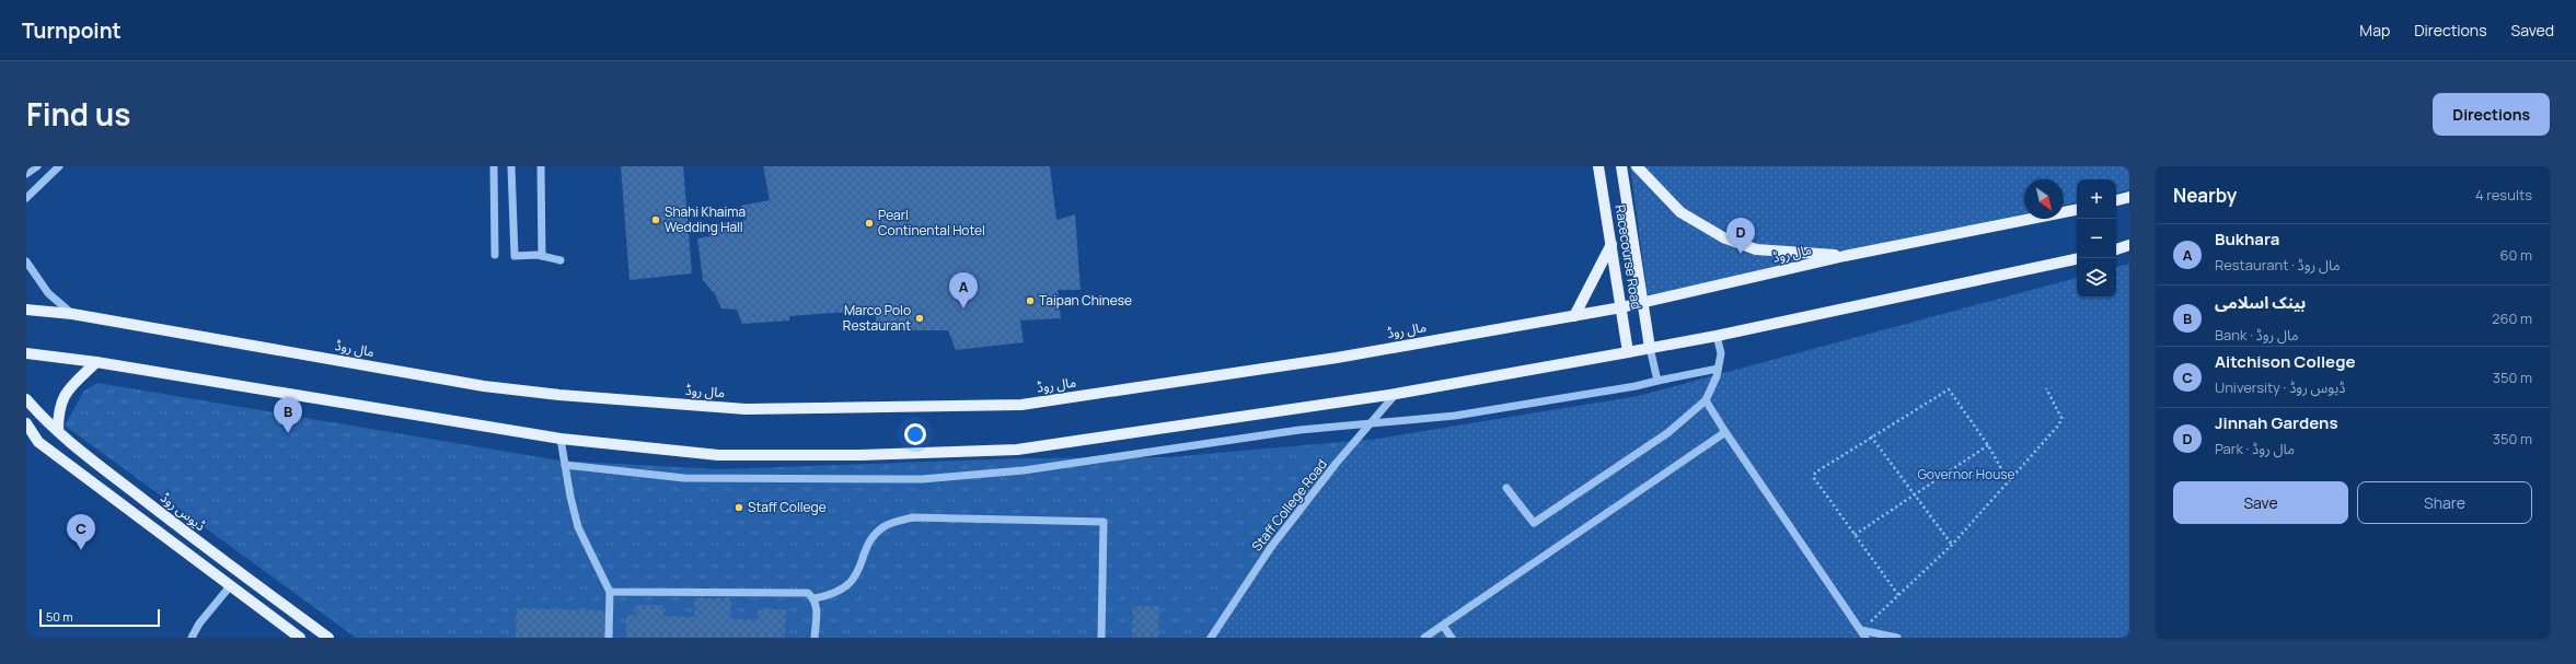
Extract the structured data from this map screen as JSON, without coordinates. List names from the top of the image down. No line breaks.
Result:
{"streets":{"main road":["مال روڈ","Racecourse Road","ڈیوس روڈ"],"street":["Staff College Road"]},"crossings":[["مال روڈ","Racecourse Road"]],"parks":["Governor House"],"places":["Shahi Khaima Wedding Hall","Pearl Continental Hotel","Taipan Chinese","Marco Polo Restaurant","Staff College"],"scale_bar":"50 m","north":"bottom right","page":{"header":"Turnpoint","nav":["Map","Directions","Saved"],"title":"Find us","buttons":["Directions",["Save","Share"]],"heading":["Nearby","4 results"],"map_buttons":["+","−"],"pins":["D","A","B","C"],"list":[{"mark":"A","name":"Bukhara","note":"Restaurant · مال روڈ","value":"60 m"},{"mark":"B","name":"بینک اسلامی","note":"Bank · مال روڈ","value":"260 m"},{"mark":"C","name":"Aitchison College","note":"University · ڈیوس روڈ","value":"350 m"},{"mark":"D","name":"Jinnah Gardens","note":"Park · مال روڈ","value":"350 m"}],"scale":"50 m"}}
